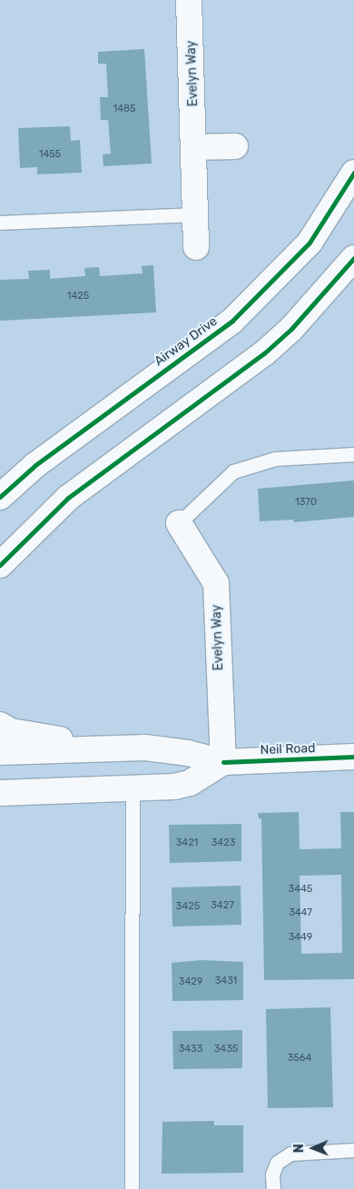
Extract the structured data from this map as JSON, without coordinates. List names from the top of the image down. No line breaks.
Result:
{"streets":{"main road":["Evelyn Way","Airway Drive","Neil Road"]},"crossings":[["Evelyn Way","Neil Road"]],"house_numbers":["1485","1455","1425","1370","3421","3423","3445","3427","3425","3447","3449","3431","3429","3433","3435","3564"],"north":"left"}
